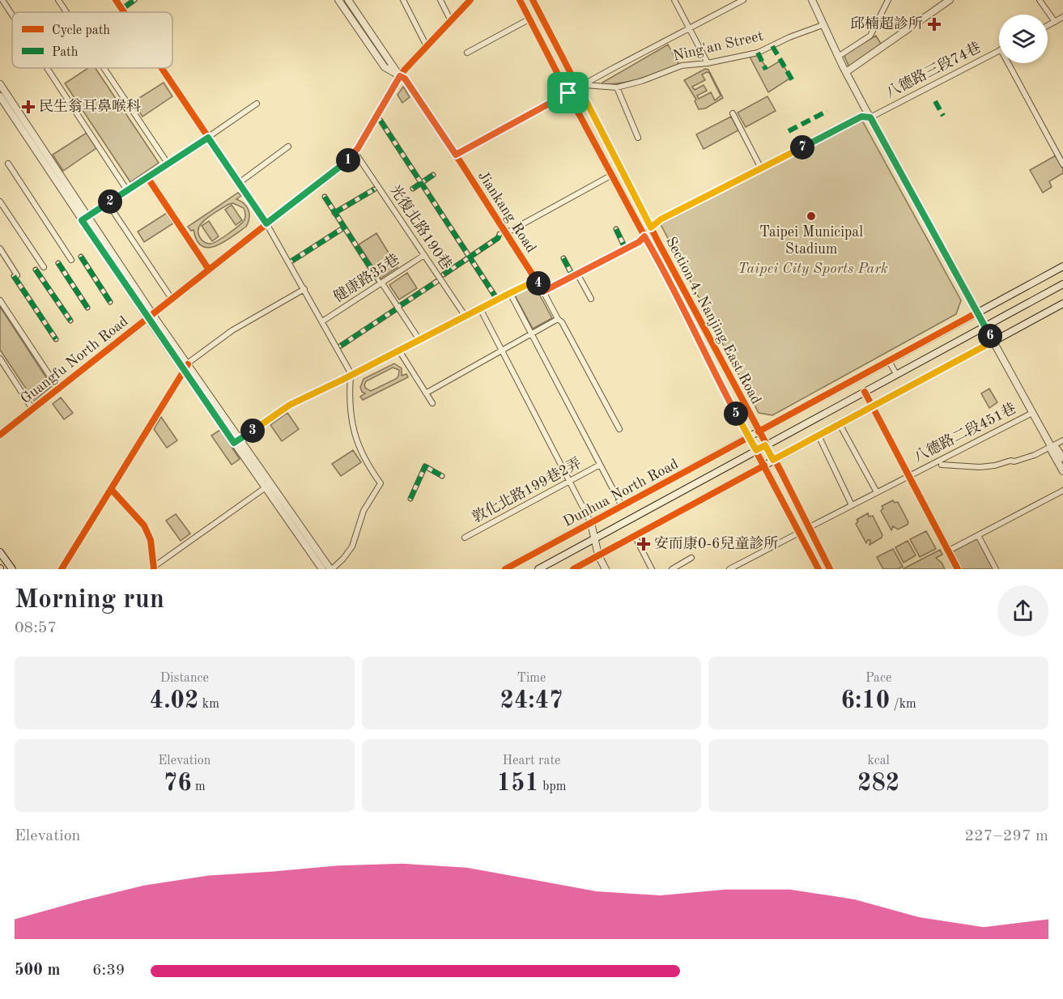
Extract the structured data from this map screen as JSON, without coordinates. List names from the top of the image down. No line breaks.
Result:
{"streets":{"main road":["Section 4, Nanjing East Road","Dunhua North Road"],"street":["Ning'an Street","八德路三段74巷","Jiankang Road","光復北路190巷","健康路35巷","Guangfu North Road","八德路二段451巷","敦化北路199巷2弄"]},"crossings":[["Ning'an Street","Section 4, Nanjing East Road"],["八德路三段74巷","Section 4, Nanjing East Road"],["Jiankang Road","Guangfu North Road"],["光復北路190巷","健康路35巷"],["光復北路190巷","Guangfu North Road"],["Section 4, Nanjing East Road","八德路二段451巷"],["Section 4, Nanjing East Road","Dunhua North Road"]],"parks":["Taipei City Sports Park"],"places":{"health":["邱楠超診所","民生翁耳鼻喉科","安而康0-6兒童診所"],"other":["Taipei Municipal Stadium"]},"legend":["Cycle path","Path"],"page":{"pins":["7","1","2","4","6","5","3"],"heading":["Morning run","08:57"],"stats":[["Distance","4.02 km"],["Time","24:47"],["Pace","6:10 /km"],["Elevation","76 m"],["Heart rate","151 bpm"],["kcal","282"]],"chart":["Elevation","227–297 m"],"list":[{"name":"500 m","note":"6:39"}]}}
